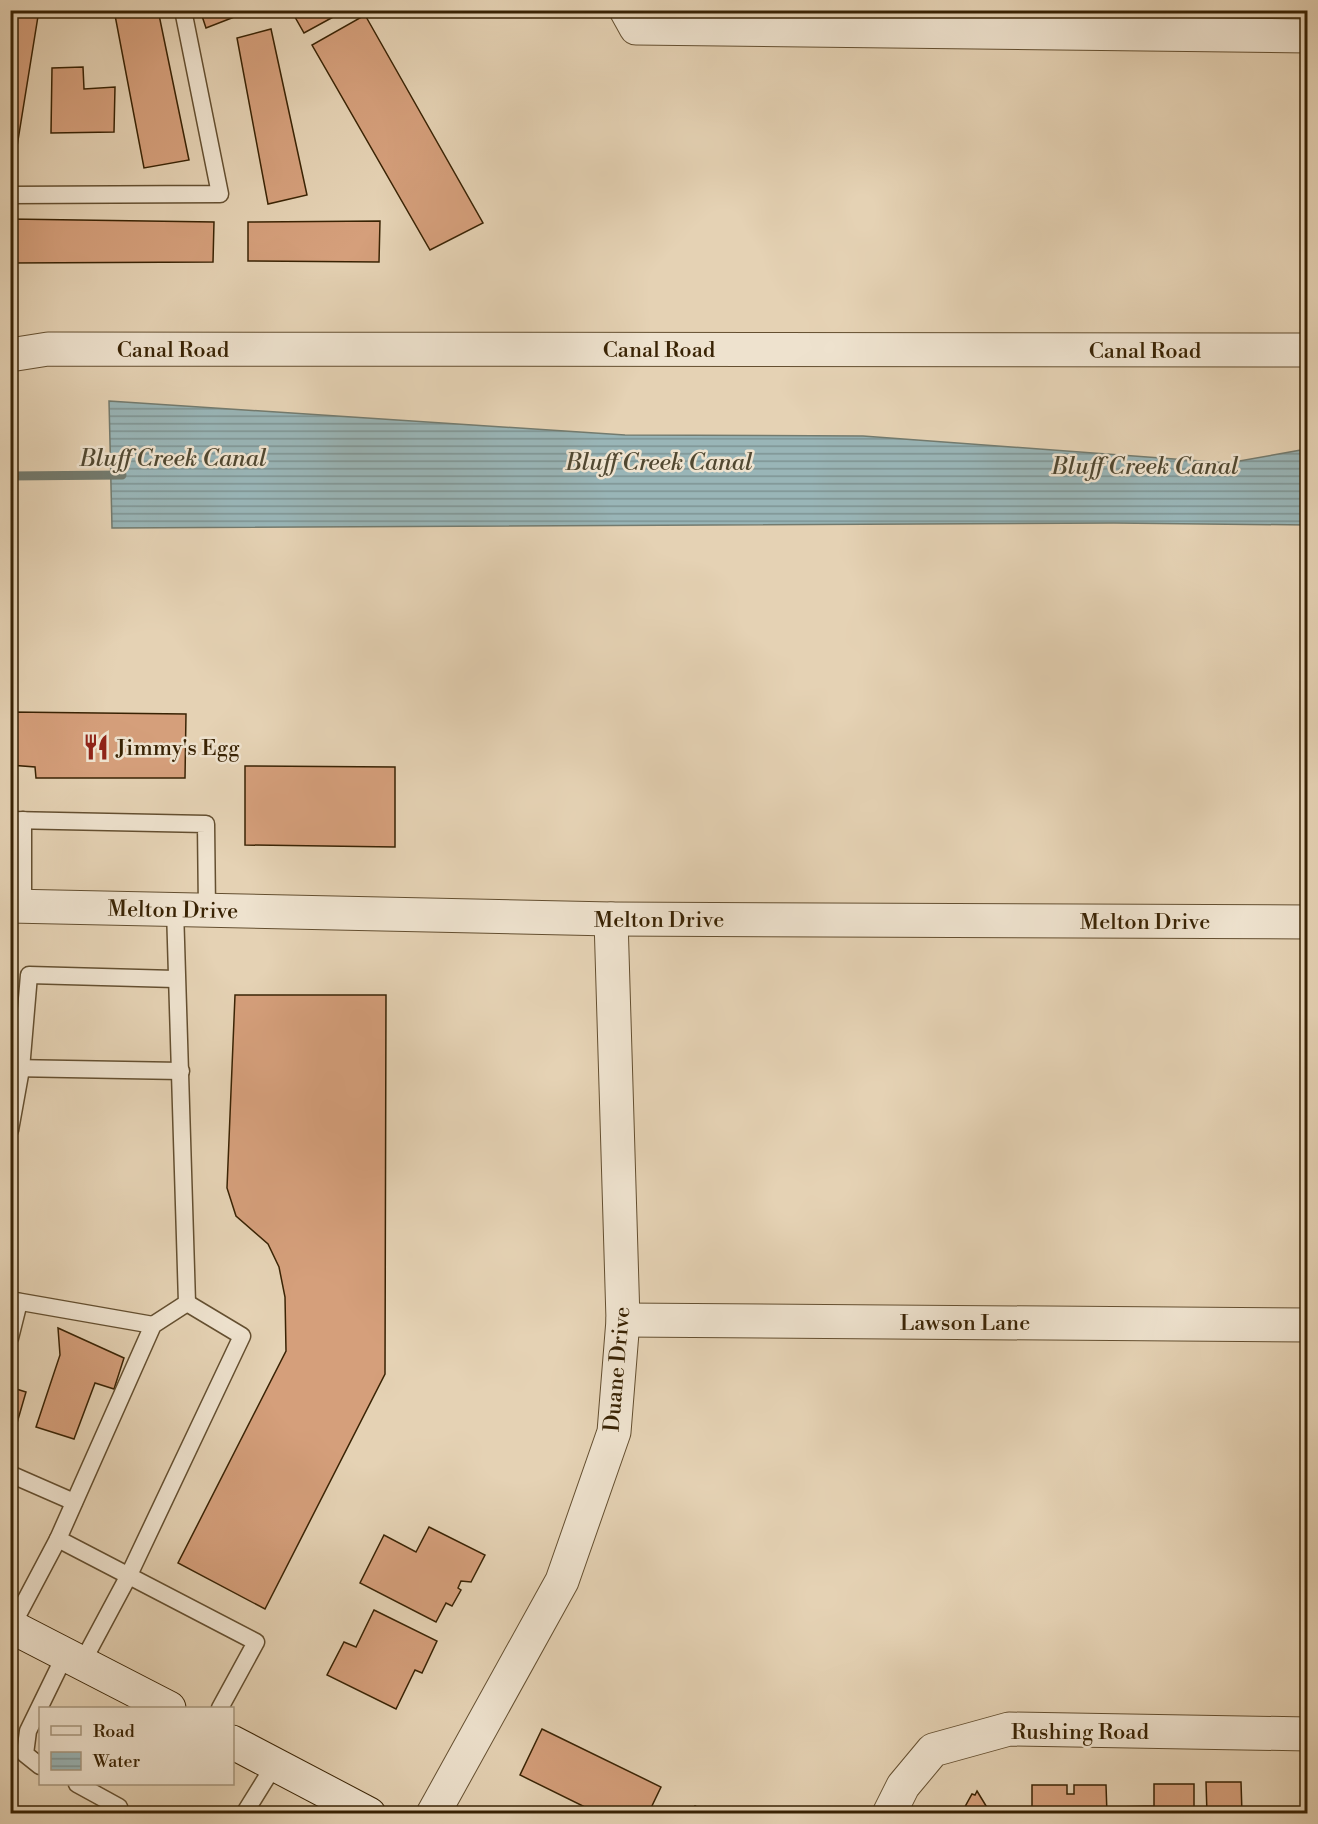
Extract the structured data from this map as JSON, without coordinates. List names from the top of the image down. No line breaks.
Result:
{"streets":{"street":["Canal Road","Melton Drive","Lawson Lane","Duane Drive","Rushing Road"]},"crossings":[["Melton Drive","Duane Drive"],["Lawson Lane","Duane Drive"]],"water":["Bluff Creek Canal"],"places":{"restaurant":["Jimmy's Egg"]},"legend":["Road","Water"]}
